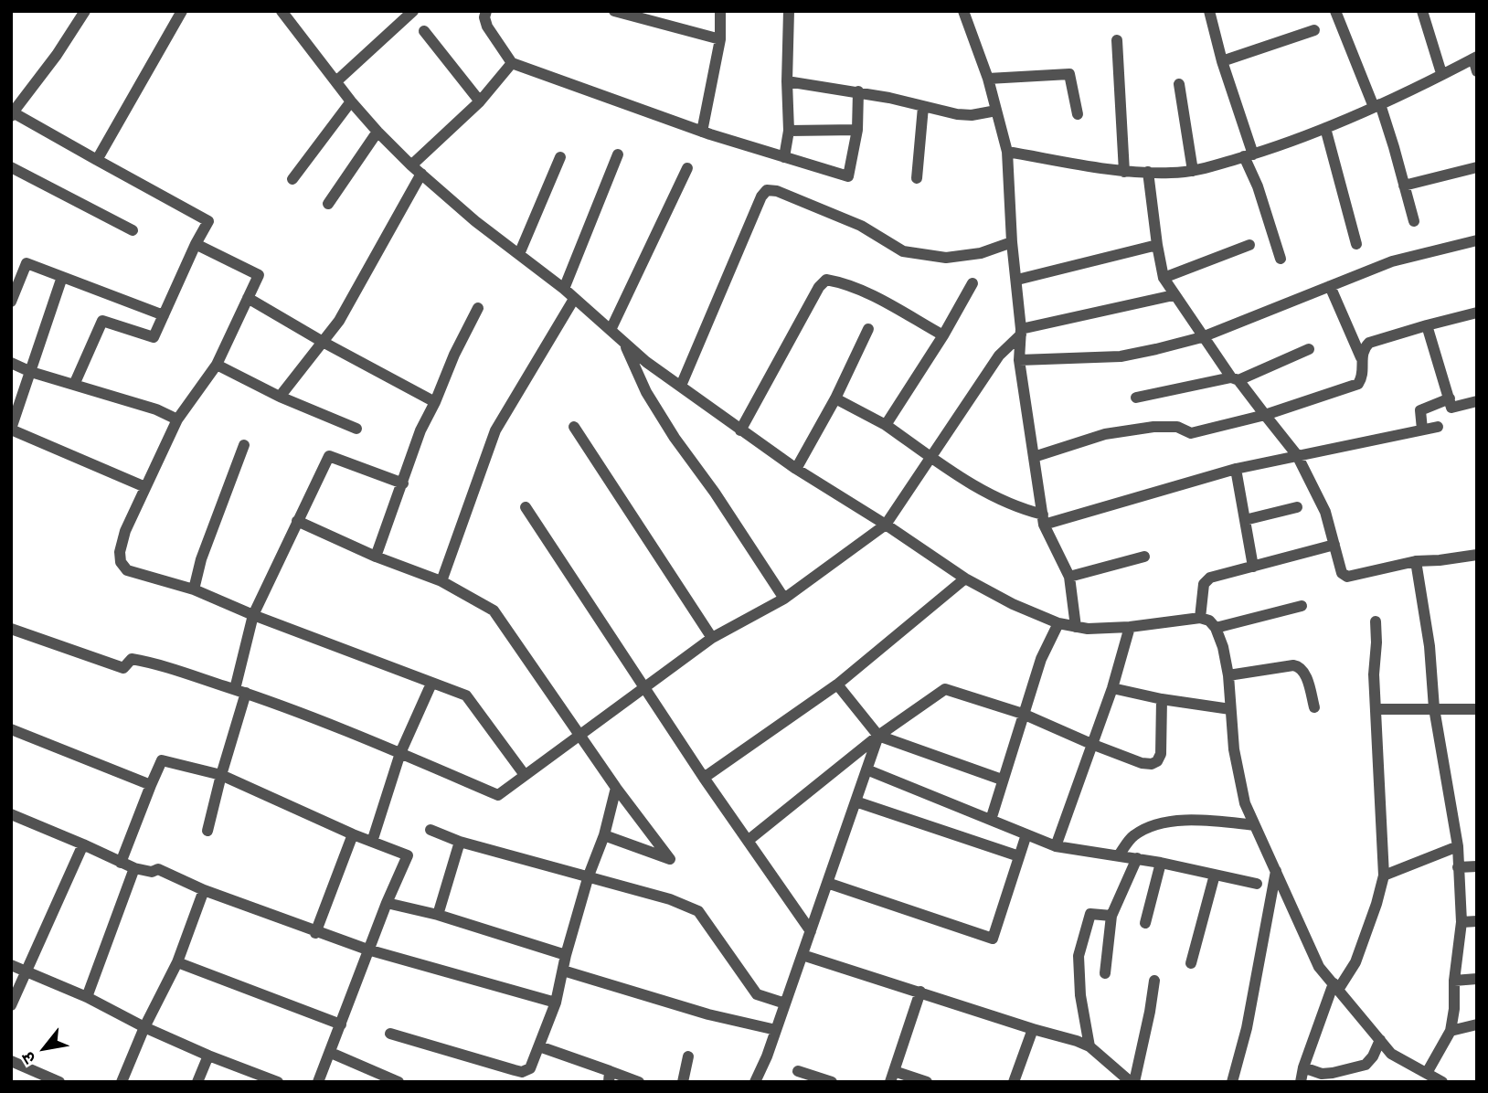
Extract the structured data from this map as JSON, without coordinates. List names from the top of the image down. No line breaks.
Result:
{"north":"bottom left"}
